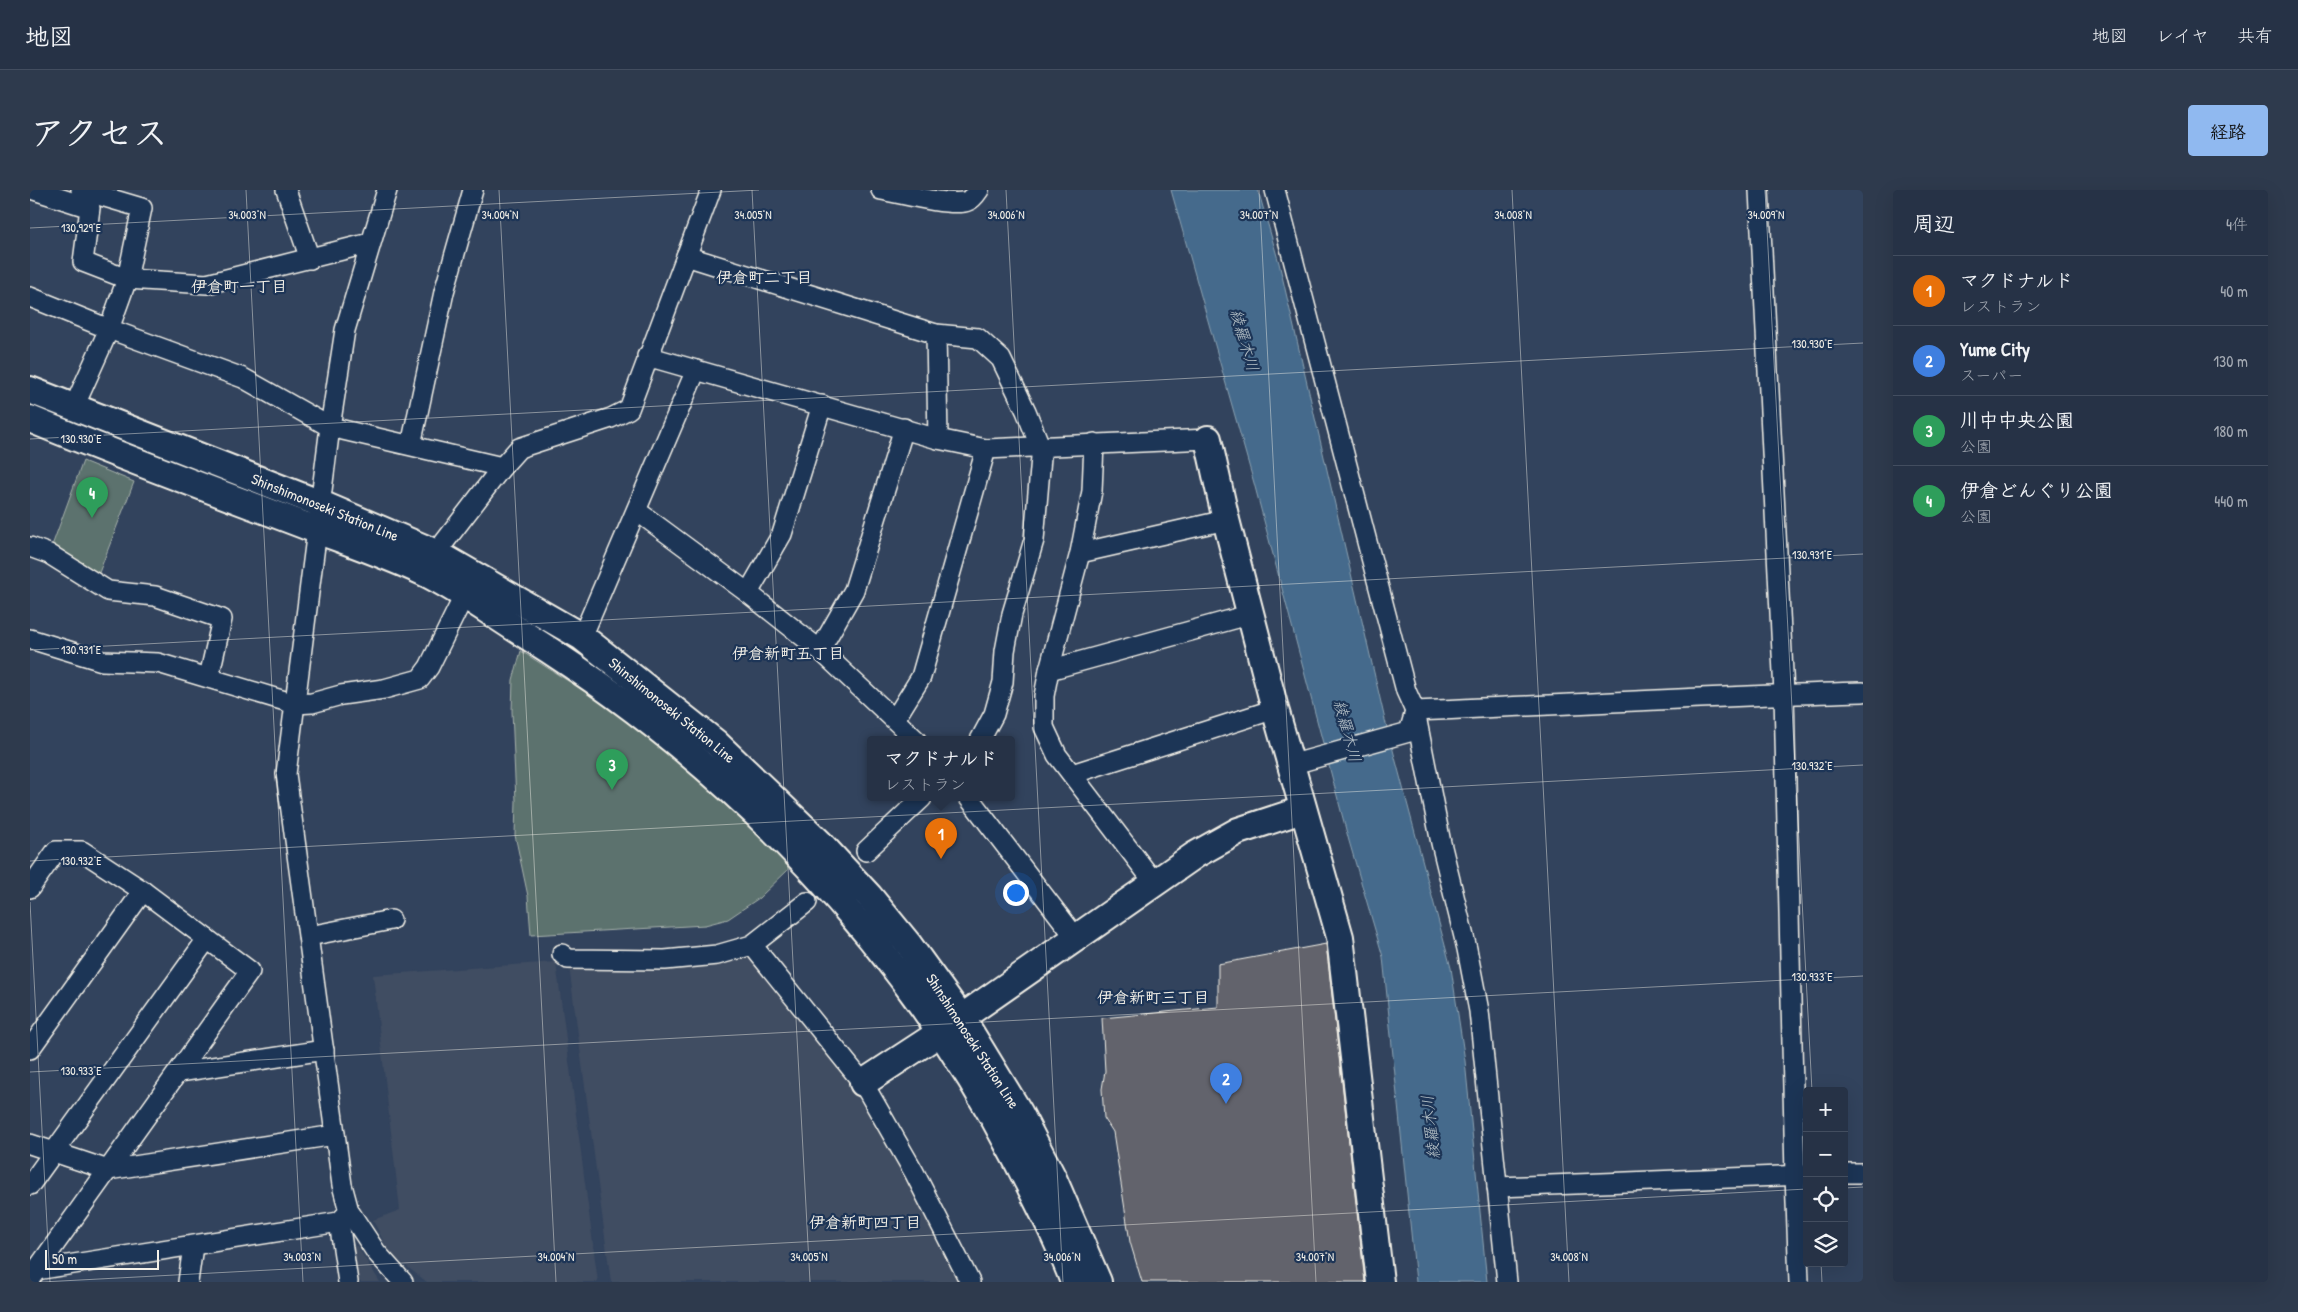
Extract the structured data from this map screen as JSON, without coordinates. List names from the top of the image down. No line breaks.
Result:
{"streets":{"main road":["Shinshimonoseki Station Line"]},"districts":["伊倉町二丁目","伊倉町一丁目","伊倉新町五丁目","伊倉新町三丁目","伊倉新町四丁目"],"water":["綾羅木川"],"scale_bar":"50 m","page":{"header":"地図","nav":["地図","レイヤ","共有"],"title":"アクセス","buttons":"経路","heading":["周辺","4件"],"list":[{"mark":"1","name":"マクドナルド","note":"レストラン","value":"40 m"},{"mark":"2","name":"Yume City","note":"スーパー","value":"130 m"},{"mark":"3","name":"川中中央公園","note":"公園","value":"180 m"},{"mark":"4","name":"伊倉どんぐり公園","note":"公園","value":"440 m"}],"pins":["4","3","1","2"],"popup":["マクドナルド","レストラン"],"map_buttons":["+","−"],"scale":"50 m"},"coordinates":["34.003°N","34.004°N","34.005°N","34.006°N","34.007°N","34.008°N","34.009°N","130.929°E","130.930°E","130.931°E","130.932°E","130.933°E"]}
